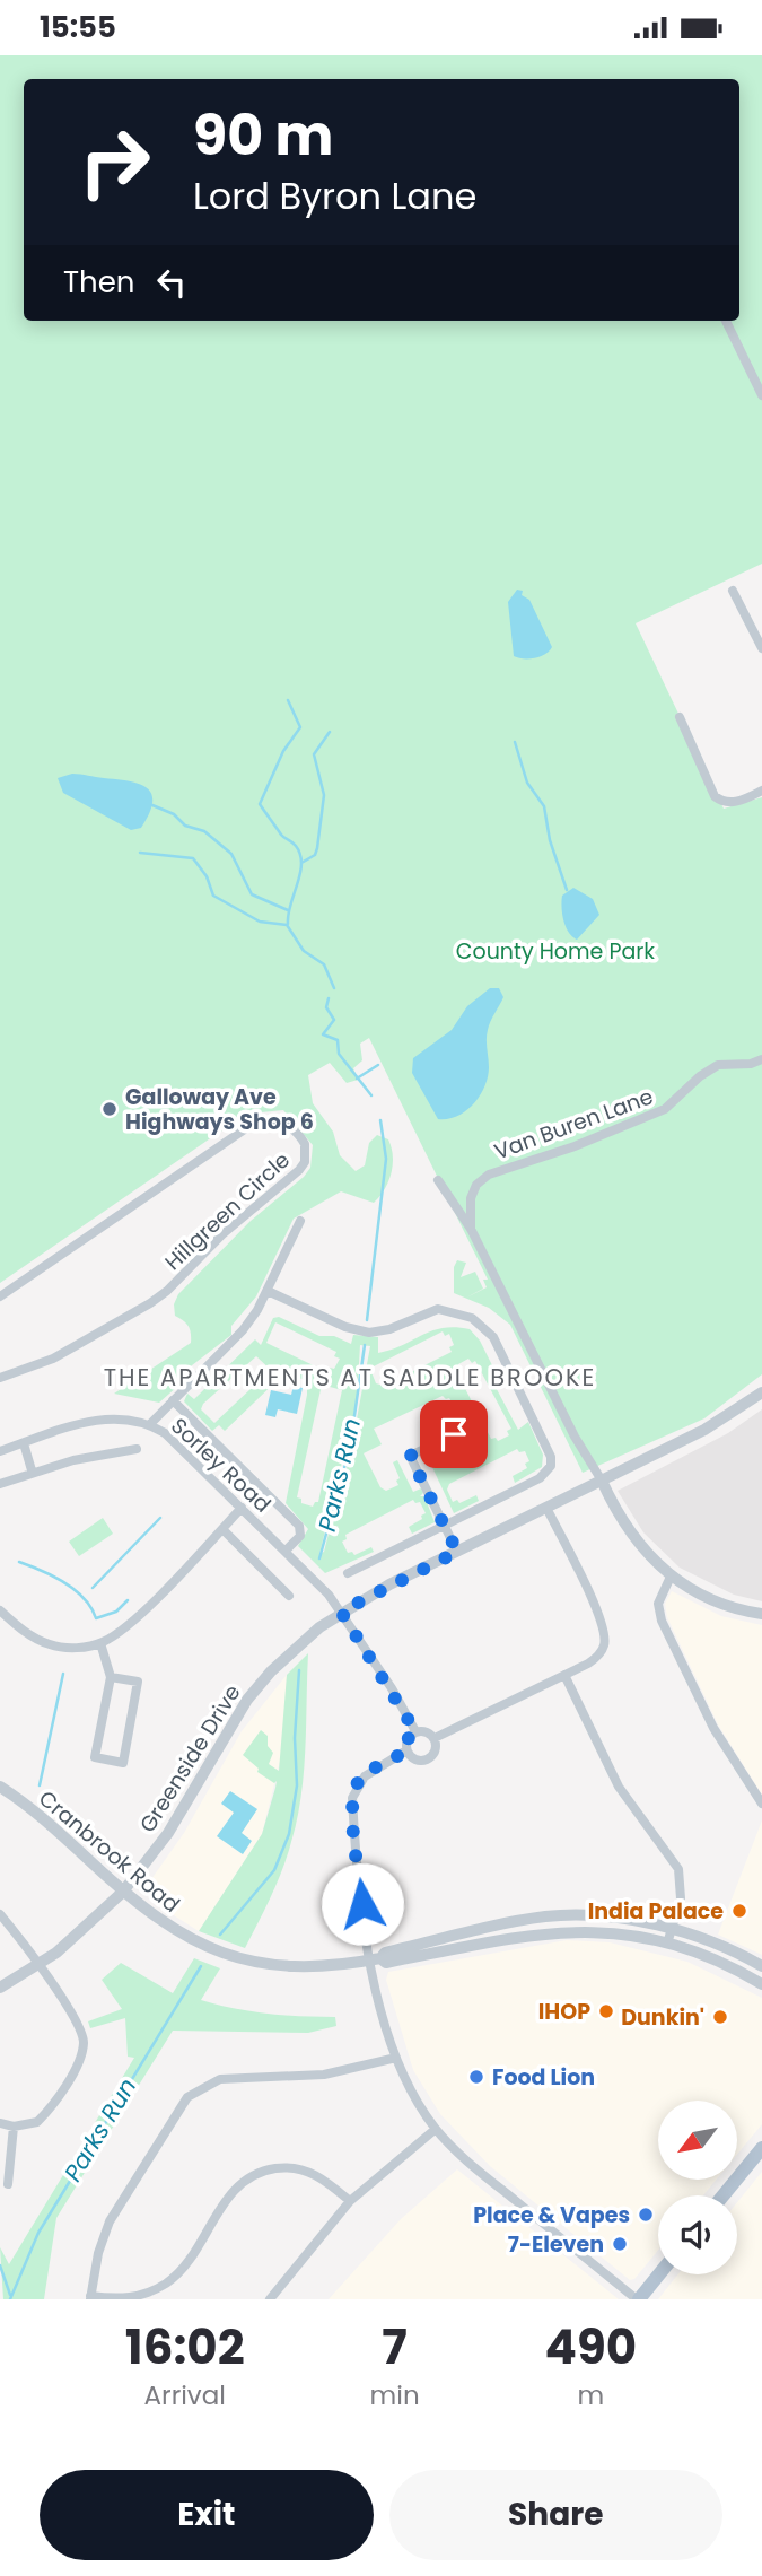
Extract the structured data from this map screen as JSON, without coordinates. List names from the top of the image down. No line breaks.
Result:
{"streets":{"street":["Van Buren Lane","Hillgreen Circle","Sorley Road","Greenside Drive","Cranbrook Road"]},"crossings":[["Sorley Road","Greenside Drive"],["Greenside Drive","Cranbrook Road"]],"districts":["THE APARTMENTS AT SADDLE BROOKE"],"water":["Parks Run"],"parks":["County Home Park"],"places":["Galloway Ave Highways Shop 6","India Palace","IHOP","Dunkin'","Food Lion","Place & Vapes","7-Eleven"],"north":"bottom left","page":{"status":"15:55","turn":["90 m","Lord Byron Lane"],"then":"Then","eta":["16:02","Arrival","7","min","490","m"],"buttons":["Exit","Share"]}}
